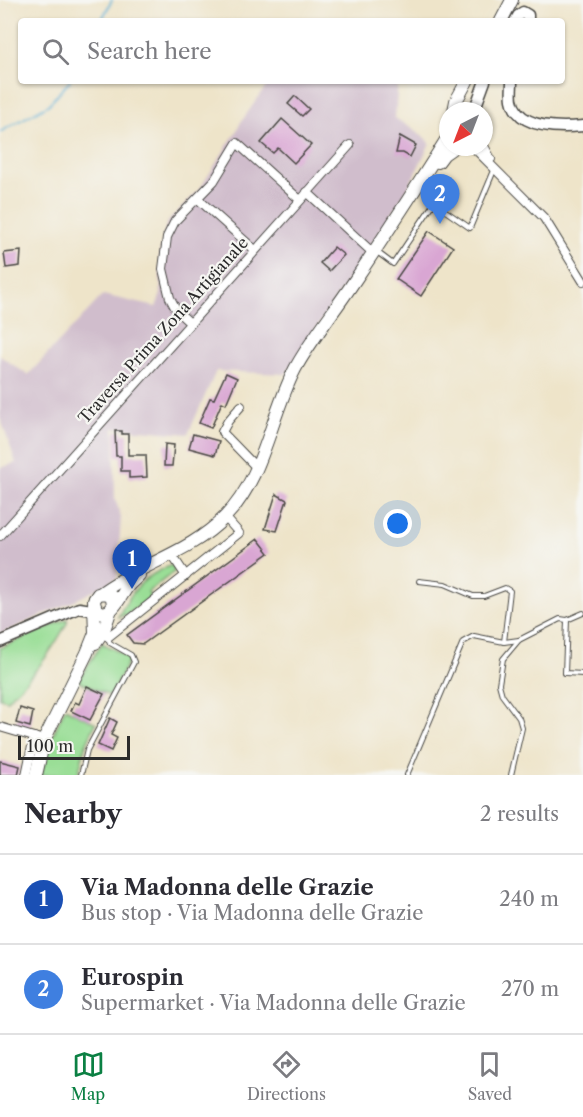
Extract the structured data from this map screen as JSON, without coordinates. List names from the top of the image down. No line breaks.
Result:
{"streets":{"street":["Traversa Prima Zona Artigianale"]},"scale_bar":"100 m","north":"bottom left","page":{"search":"Search here","pins":["2","1"],"scale":"100 m","heading":["Nearby","2 results"],"list":[{"mark":"1","name":"Via Madonna delle Grazie","note":"Bus stop · Via Madonna delle Grazie","value":"240 m"},{"mark":"2","name":"Eurospin","note":"Supermarket · Via Madonna delle Grazie","value":"270 m"}],"nav":["Map","Directions","Saved"]}}
